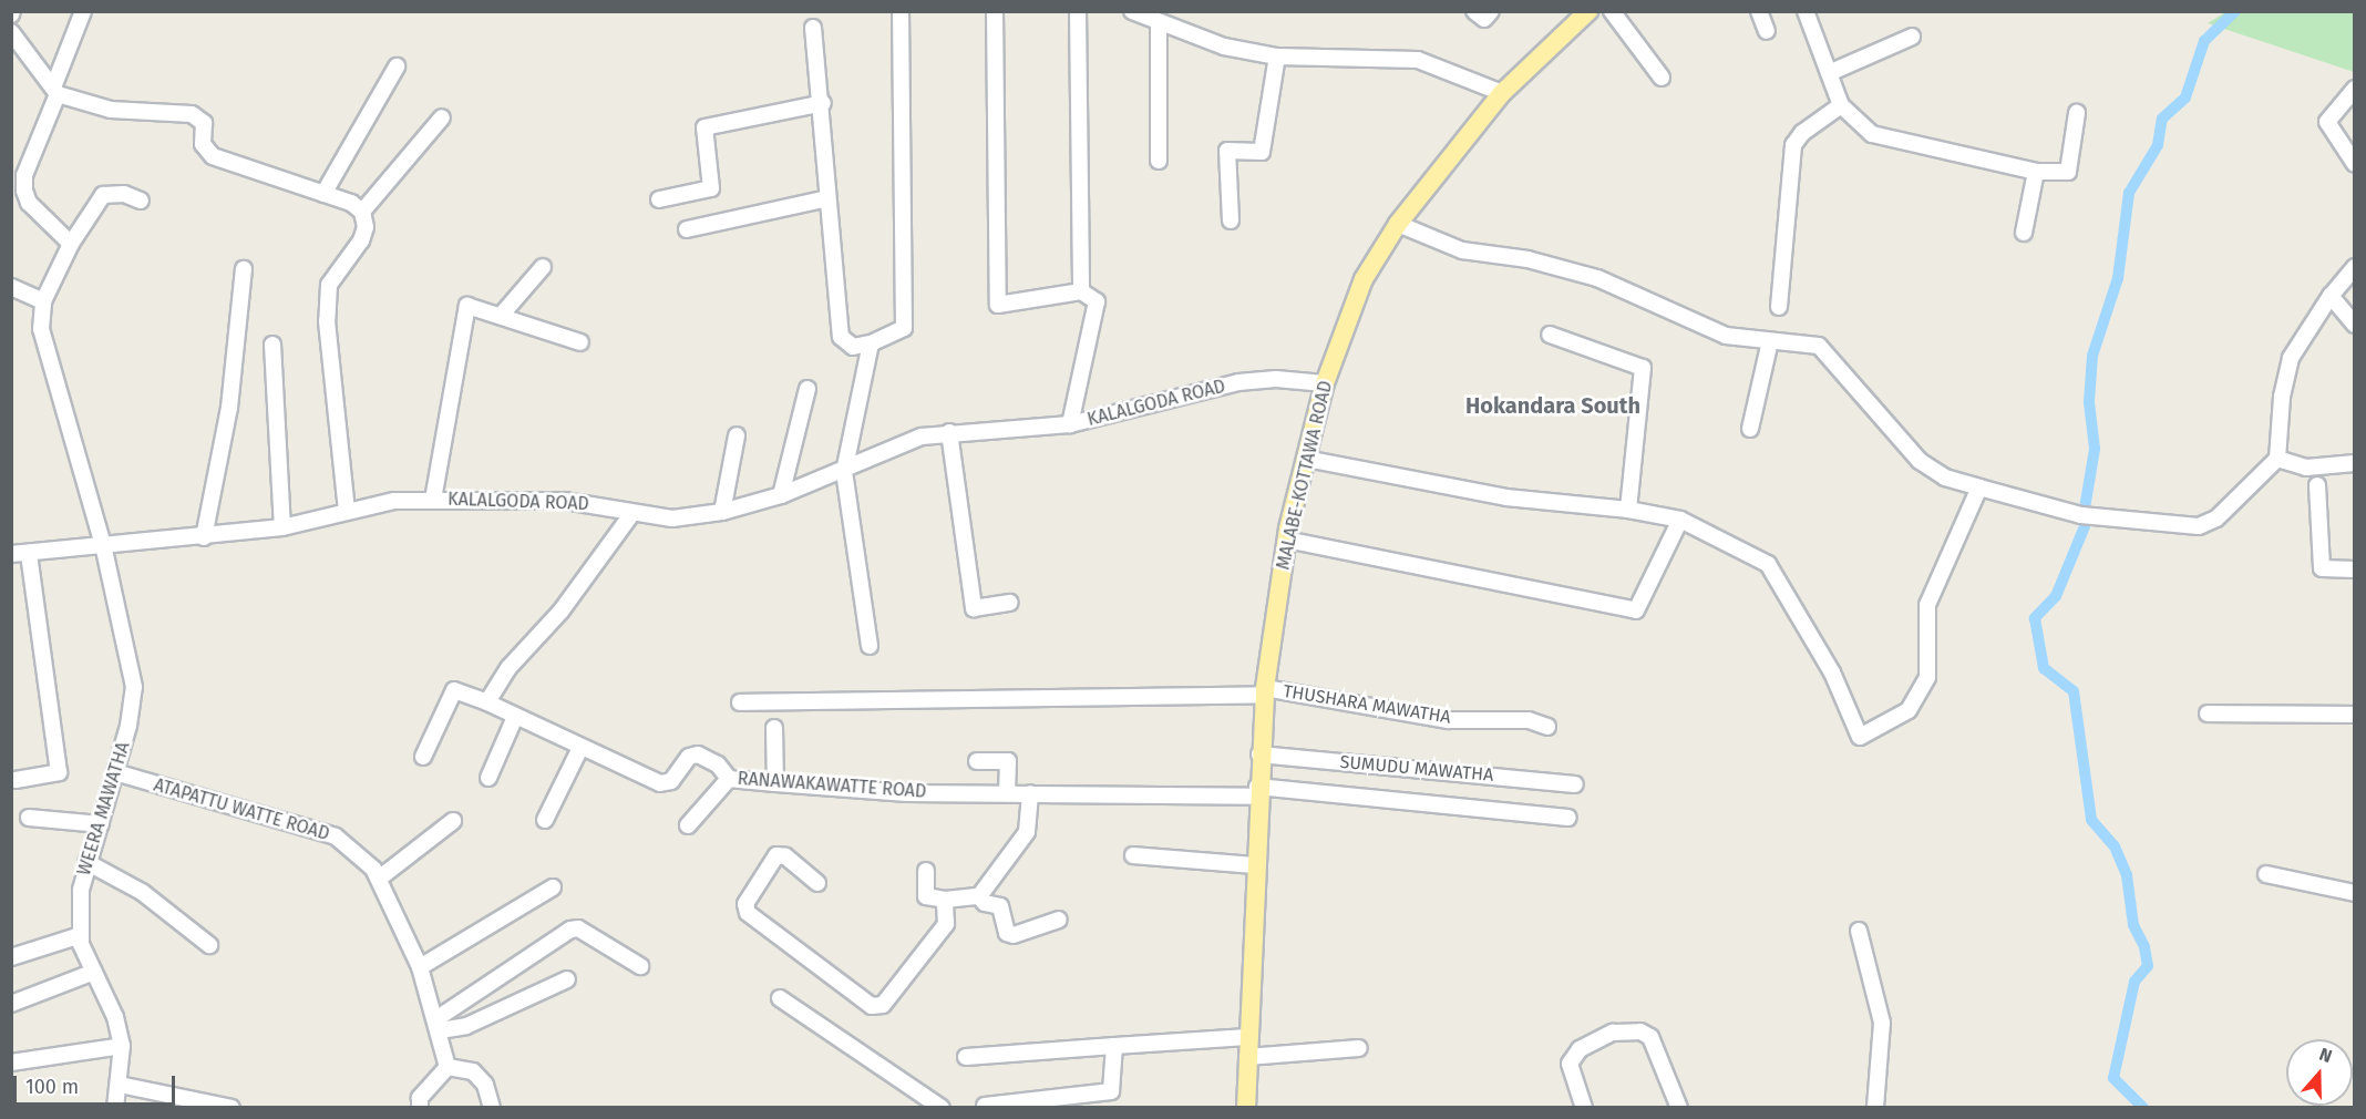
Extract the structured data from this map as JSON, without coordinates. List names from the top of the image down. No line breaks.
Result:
{"streets":{"main road":["MALABE-KOTTAWA ROAD"],"street":["KALALGODA ROAD","THUSHARA MAWATHA","SUMUDU MAWATHA","RANAWAKAWATTE ROAD","WEERA MAWATHA","ATAPATTU WATTE ROAD"]},"crossings":[["KALALGODA ROAD","MALABE-KOTTAWA ROAD"],["KALALGODA ROAD","WEERA MAWATHA"],["MALABE-KOTTAWA ROAD","THUSHARA MAWATHA"],["MALABE-KOTTAWA ROAD","SUMUDU MAWATHA"],["MALABE-KOTTAWA ROAD","RANAWAKAWATTE ROAD"],["WEERA MAWATHA","ATAPATTU WATTE ROAD"]],"districts":["Hokandara South"],"scale_bar":"100 m","north":"top"}
